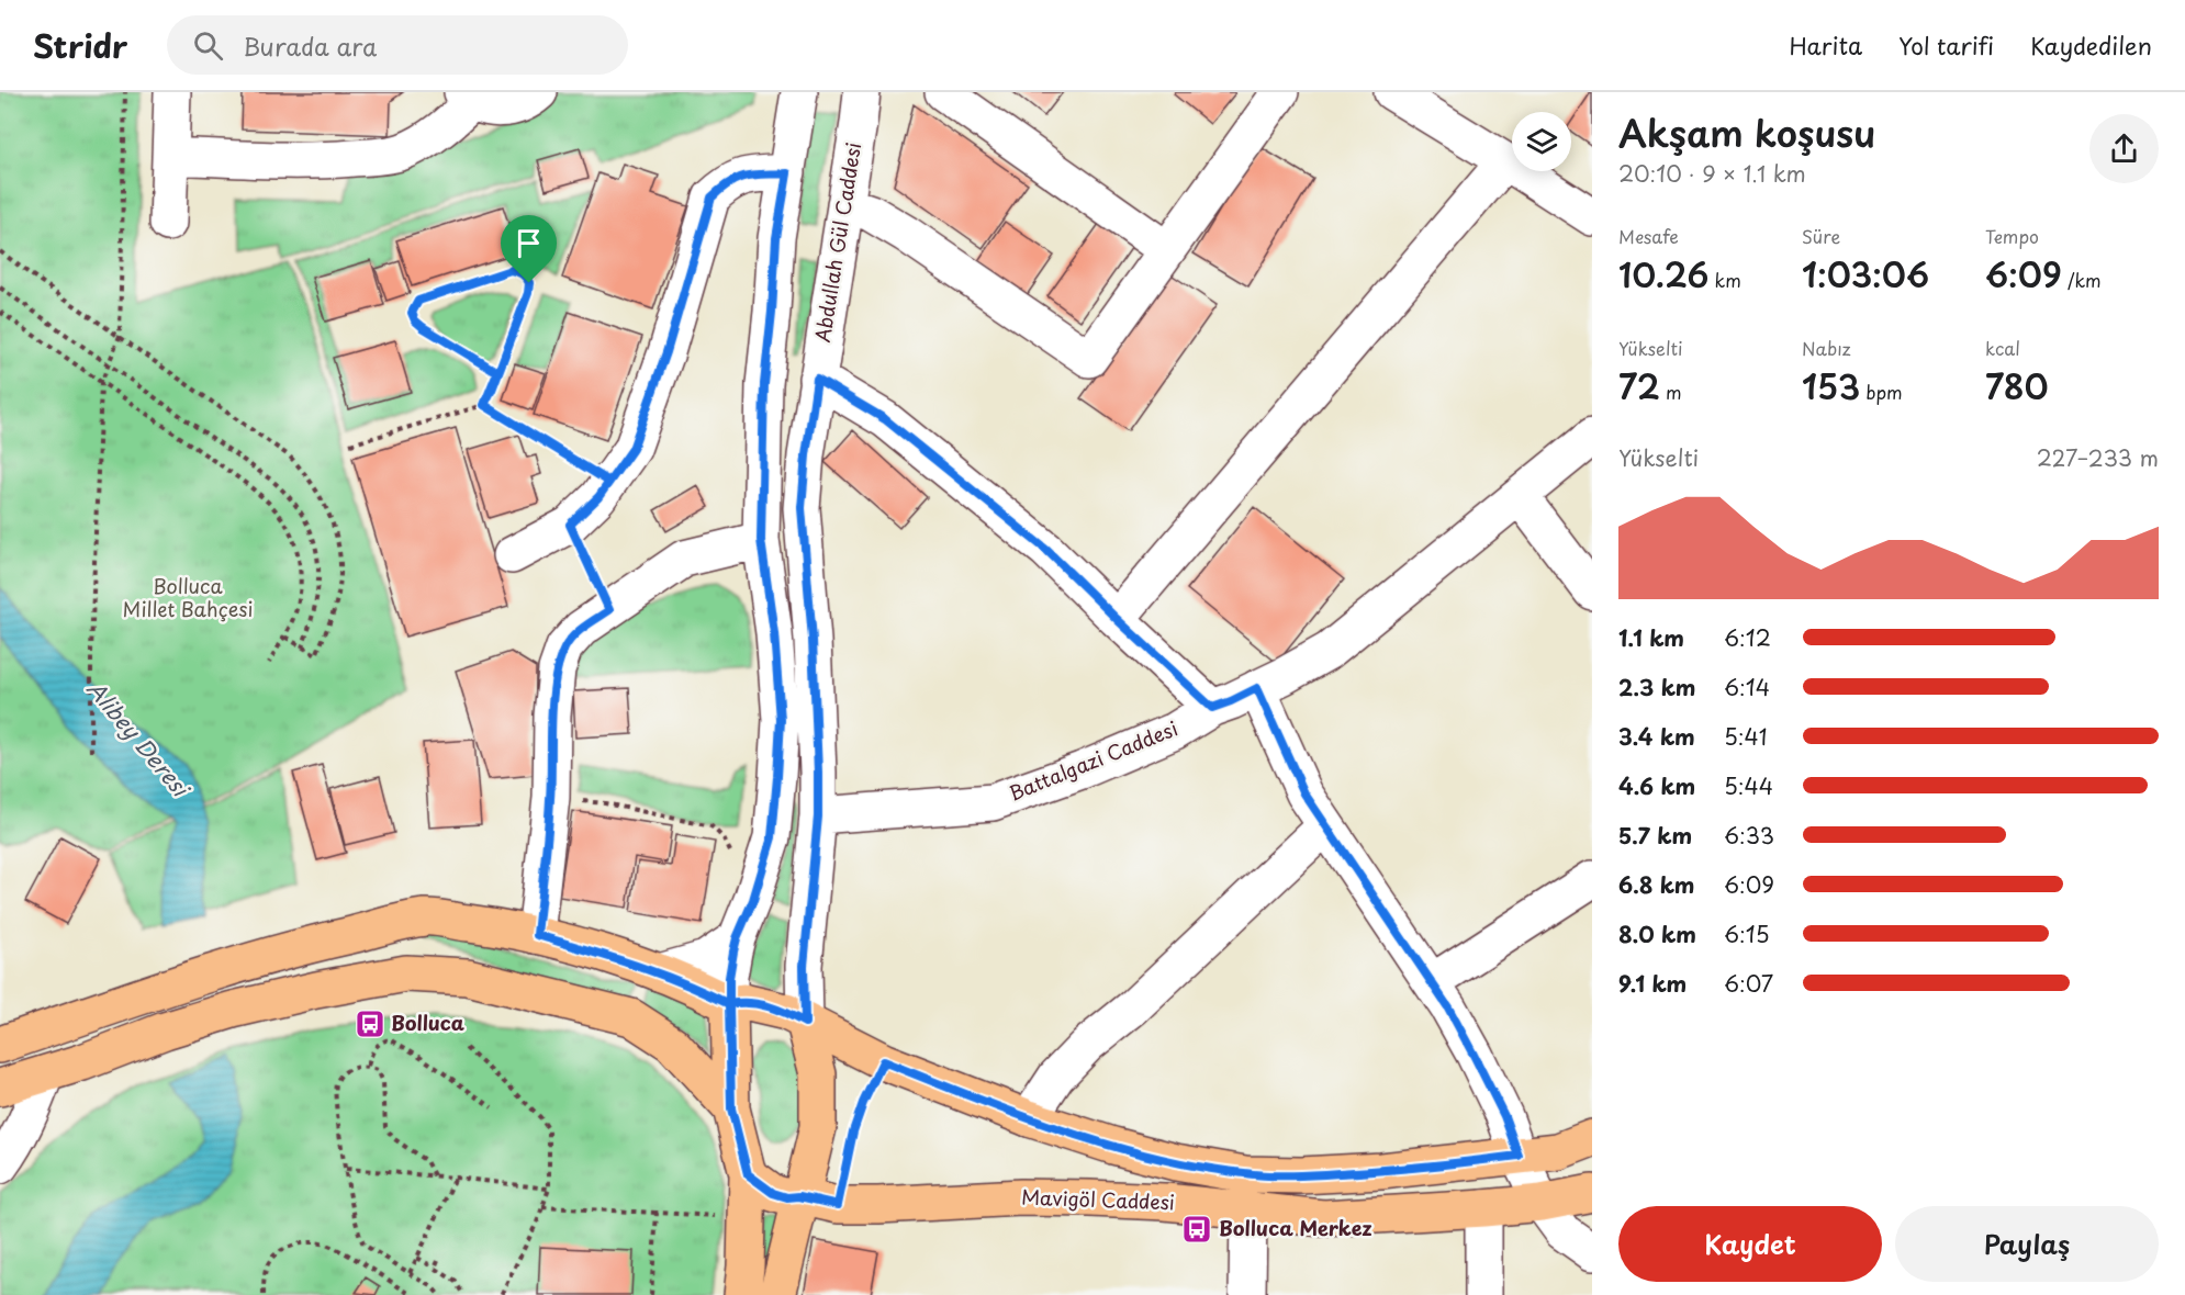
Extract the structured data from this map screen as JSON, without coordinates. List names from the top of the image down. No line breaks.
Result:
{"streets":{"main road":["Mavigöl Caddesi"],"street":["Abdullah Gül Caddesi","Battalgazi Caddesi"]},"crossings":[["Abdullah Gül Caddesi","Battalgazi Caddesi"],["Abdullah Gül Caddesi","Mavigöl Caddesi"]],"water":["Alibey Deresi"],"parks":["Bolluca Millet Bahçesi"],"places":{"bus stop":["Bolluca","Bolluca Merkez"]},"page":{"header":"Stridr","search":"Burada ara","nav":["Harita","Yol tarifi","Kaydedilen"],"heading":["Akşam koşusu","20:10 · 9 × 1.1 km"],"stats":[["Mesafe","10.26 km"],["Süre","1:03:06"],["Tempo","6:09 /km"],["Yükselti","72 m"],["Nabız","153 bpm"],["kcal","780"]],"chart":["Yükselti","227–233 m"],"list":[{"name":"1.1 km","note":"6:12"},{"name":"2.3 km","note":"6:14"},{"name":"3.4 km","note":"5:41"},{"name":"4.6 km","note":"5:44"},{"name":"5.7 km","note":"6:33"},{"name":"6.8 km","note":"6:09"},{"name":"8.0 km","note":"6:15"},{"name":"9.1 km","note":"6:07"}],"buttons":["Kaydet","Paylaş"]}}
